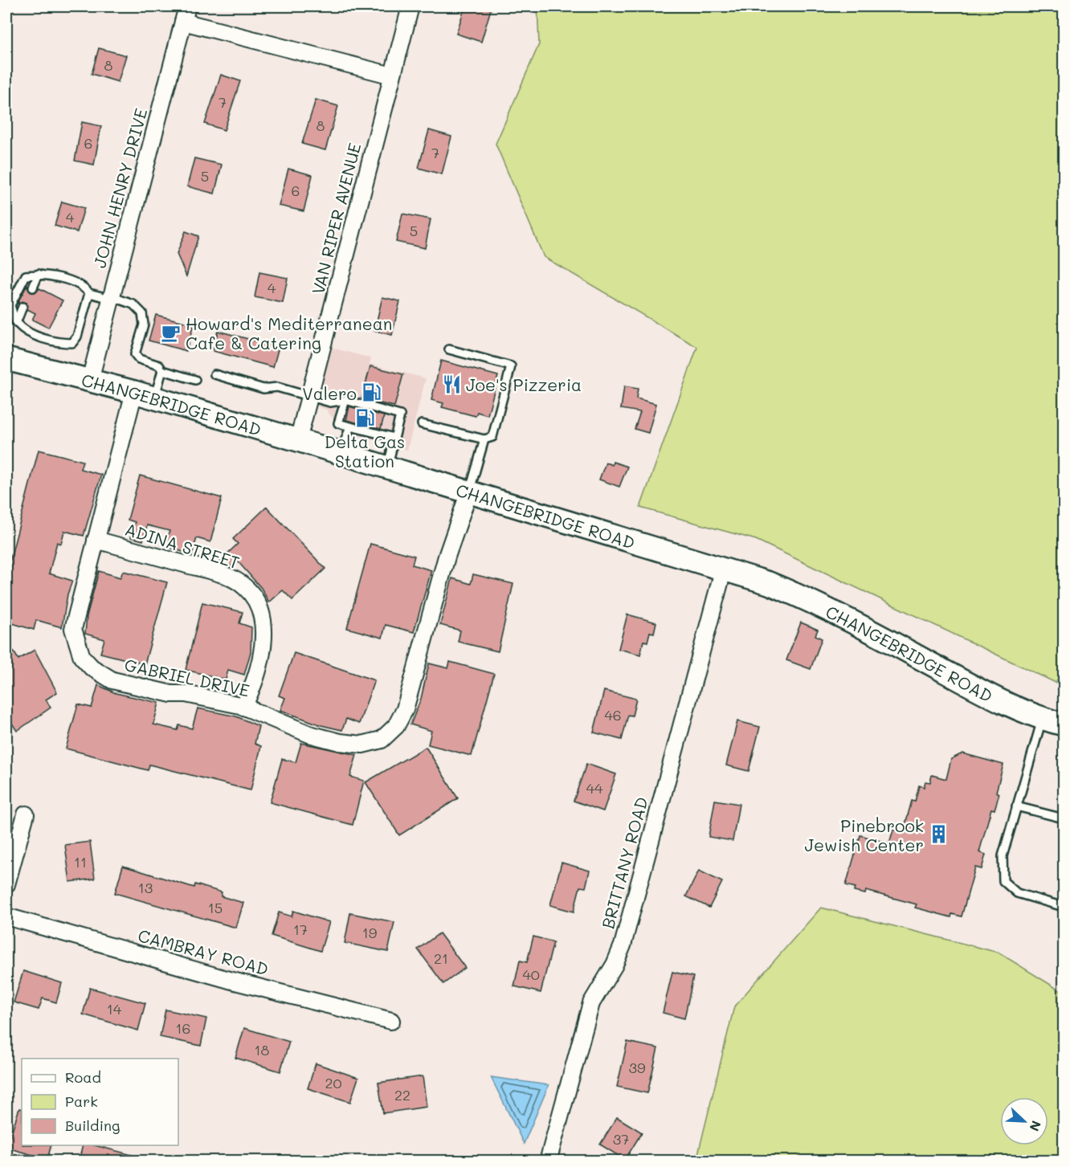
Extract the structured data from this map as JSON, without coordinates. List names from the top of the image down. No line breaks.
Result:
{"streets":{"main road":["CHANGEBRIDGE ROAD"],"street":["JOHN HENRY DRIVE","VAN RIPER AVENUE","ADINA STREET","GABRIEL DRIVE","BRITTANY ROAD","CAMBRAY ROAD"]},"crossings":[["JOHN HENRY DRIVE","CHANGEBRIDGE ROAD"],["VAN RIPER AVENUE","CHANGEBRIDGE ROAD"],["CHANGEBRIDGE ROAD","GABRIEL DRIVE"],["CHANGEBRIDGE ROAD","BRITTANY ROAD"],["ADINA STREET","GABRIEL DRIVE"]],"places":{"cafe":["Howard's Mediterranean Cafe & Catering"],"restaurant":["Joe's Pizzeria"],"fuel station":["Valero","Delta Gas Station"],"building":["Pinebrook Jewish Center"]},"house_numbers":["8","7","8","6","7","5","6","4","5","4","46","44","11","13","15","17","19","21","40","14","16","18","39","20","22","37"],"legend":["Road","Park","Building"],"north":"bottom right"}
